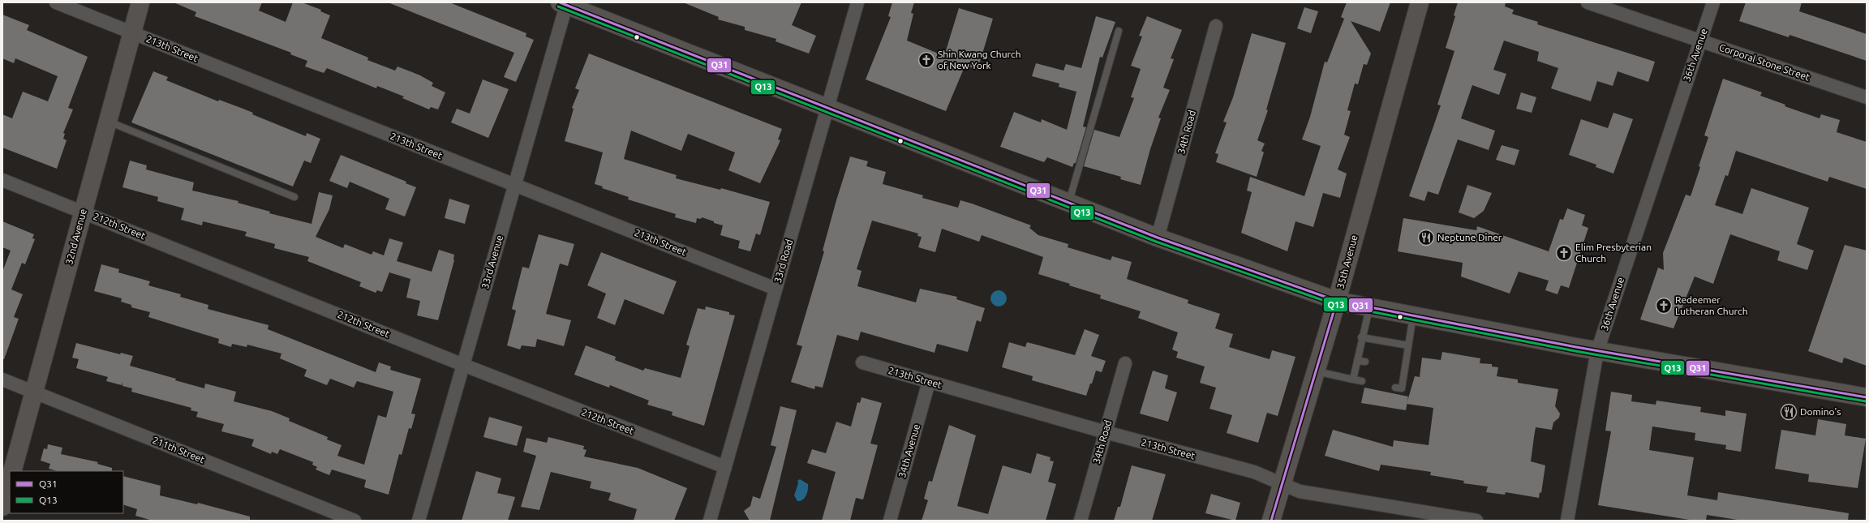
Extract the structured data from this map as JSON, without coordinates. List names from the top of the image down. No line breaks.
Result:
{"streets":{"street":["213th Street","36th Avenue","Corporal Stone Street","34th Road","212th Street","32nd Avenue","33rd Road","33rd Avenue","35th Avenue","211th Street","34th Avenue"]},"crossings":[["213th Street","34th Road"],["213th Street","32nd Avenue"],["213th Street","33rd Road"],["213th Street","33rd Avenue"],["213th Street","35th Avenue"],["213th Street","34th Avenue"],["36th Avenue","Corporal Stone Street"],["212th Street","32nd Avenue"],["212th Street","33rd Road"],["212th Street","33rd Avenue"],["32nd Avenue","211th Street"]],"places":{"church":["Shin Kwang Church of New York","Elim Presbyterian Church","Redeemer Lutheran Church"],"restaurant":["Neptune Diner","Domino's"]},"lines":["transit line Q31","transit line Q13"],"legend":["Q31","Q13"]}
